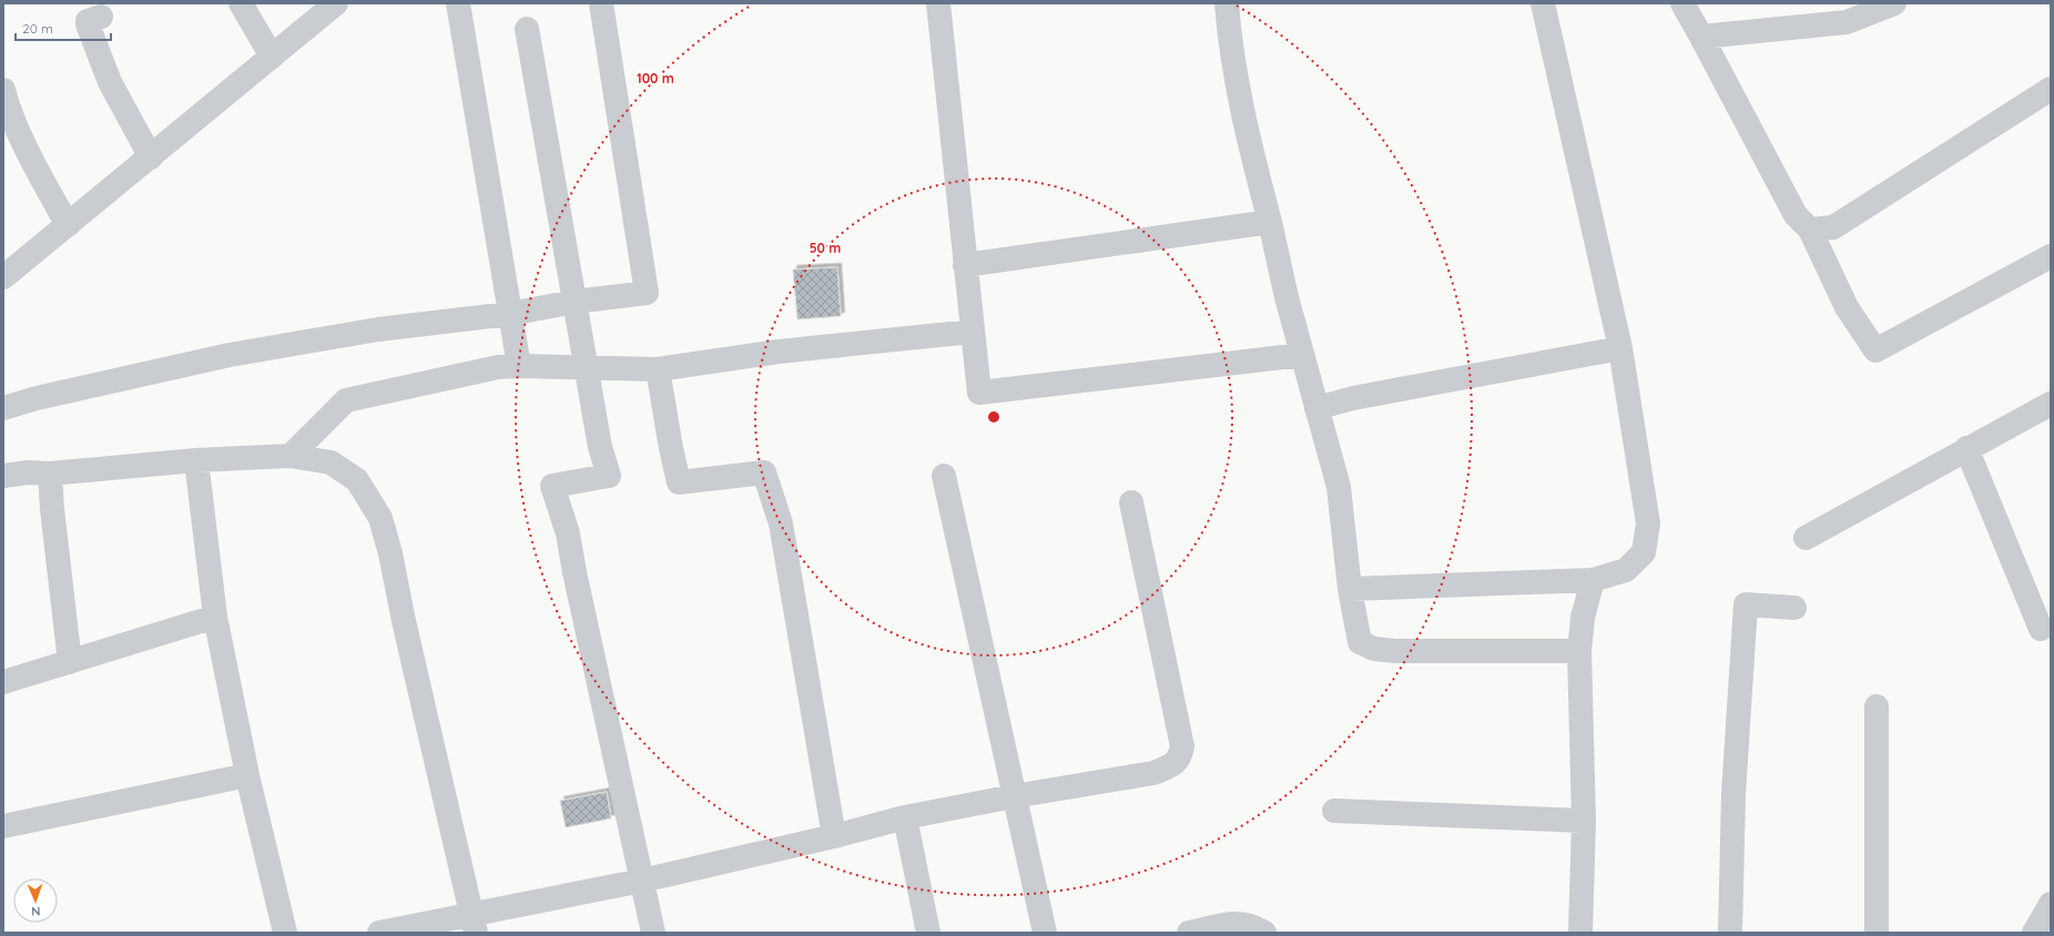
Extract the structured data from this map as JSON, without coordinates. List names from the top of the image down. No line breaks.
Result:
{"scale_bar":"20 m","north":"bottom","rings":["100 m","50 m"]}
